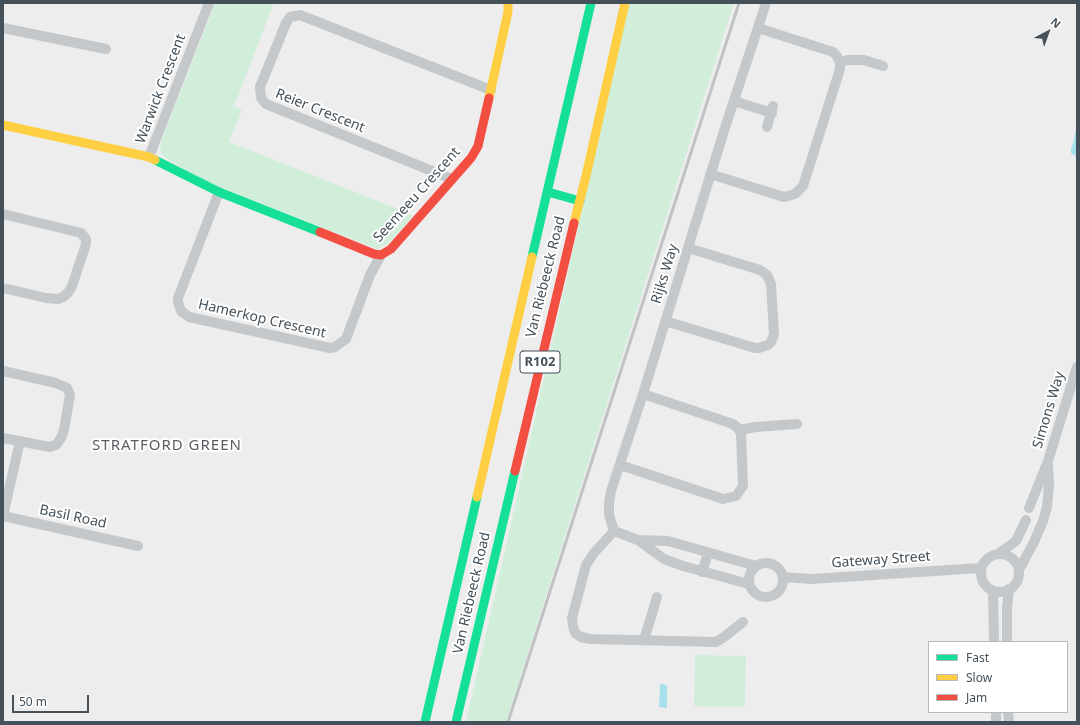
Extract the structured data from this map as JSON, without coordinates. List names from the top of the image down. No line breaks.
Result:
{"streets":{"main road":["Warwick Crescent","Seemeeu Crescent","Van Riebeeck Road","R102"],"street":["Reier Crescent","Rijks Way","Hamerkop Crescent","Simons Way","Basil Road","Gateway Street"]},"crossings":[["Warwick Crescent","Seemeeu Crescent"],["Reier Crescent","Seemeeu Crescent"],["Seemeeu Crescent","Hamerkop Crescent"],["Simons Way","Gateway Street"]],"districts":["STRATFORD GREEN"],"legend":["Fast","Slow","Jam"],"scale_bar":"50 m","north":"top right"}
